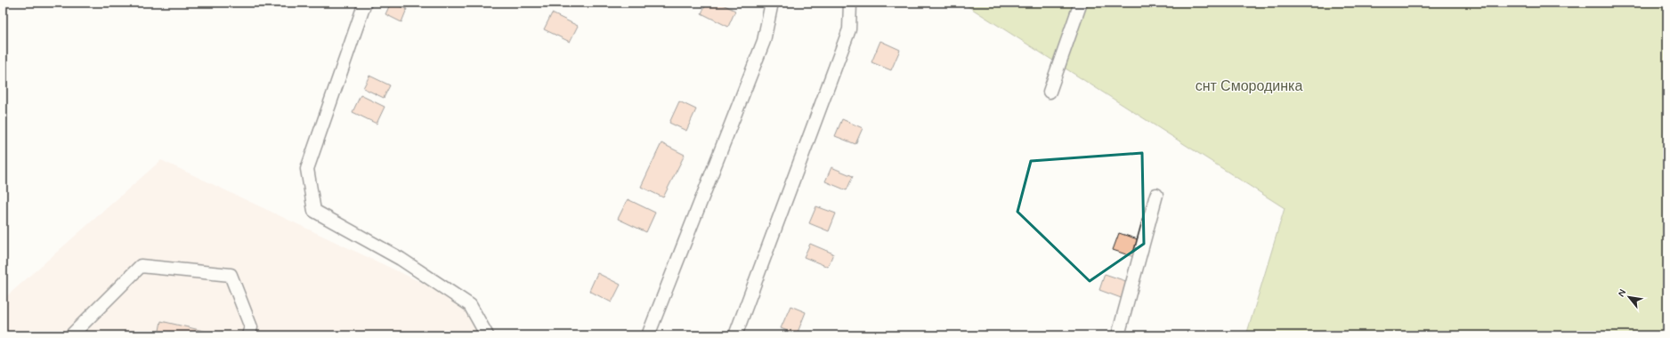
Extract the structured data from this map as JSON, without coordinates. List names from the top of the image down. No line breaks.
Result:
{"parks":["снт Смородинка"],"north":"top left"}
